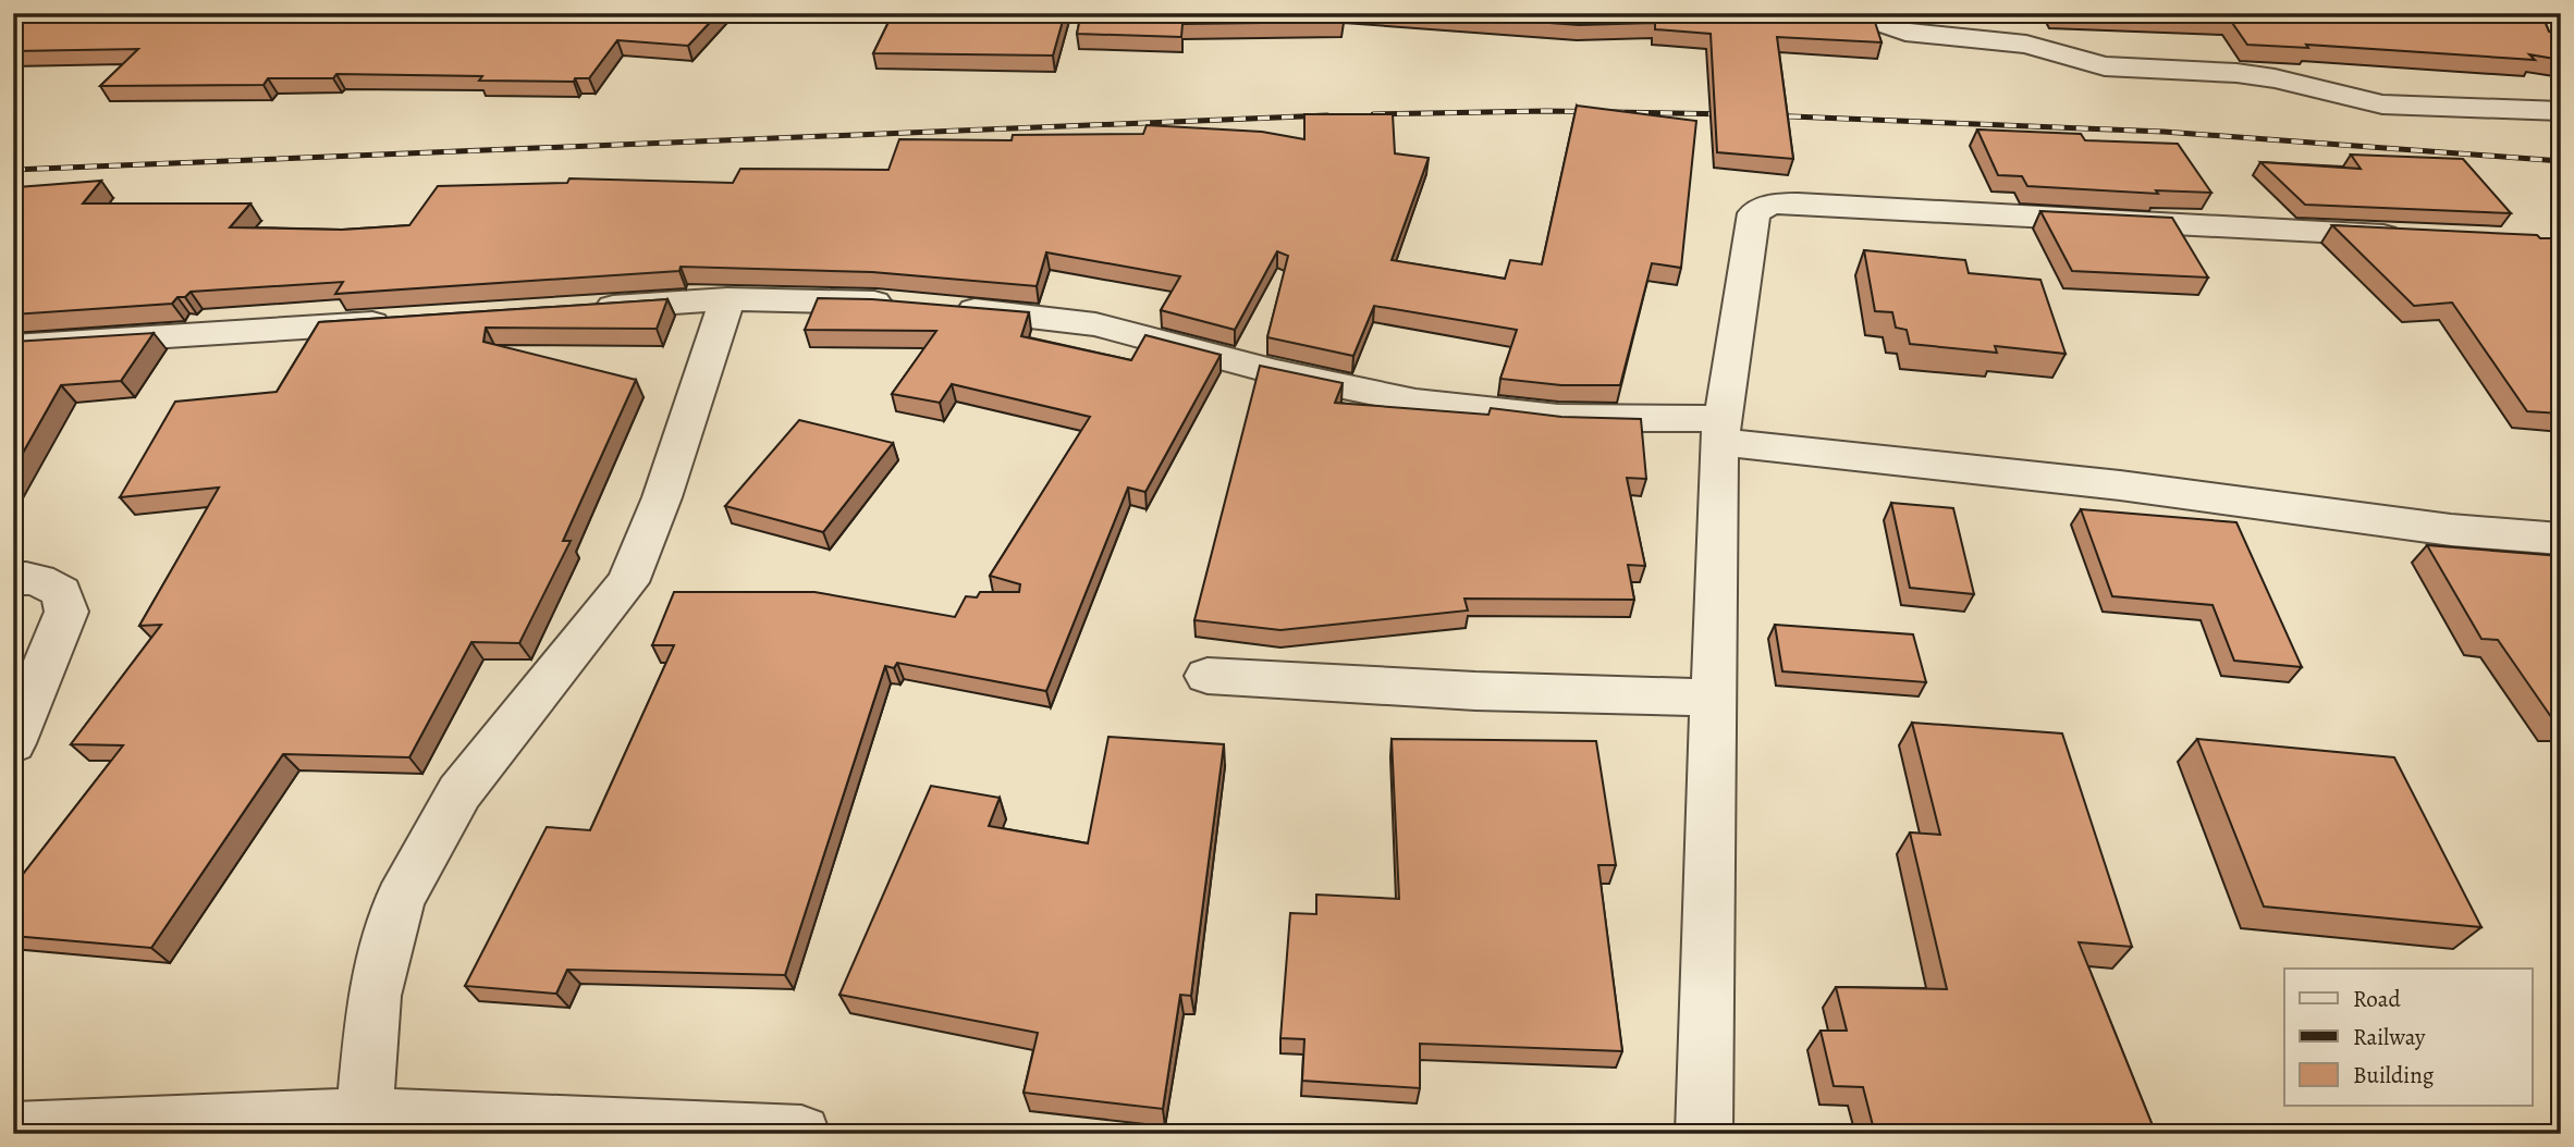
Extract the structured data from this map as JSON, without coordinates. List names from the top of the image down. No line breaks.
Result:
{"legend":["Road","Railway","Building"]}
